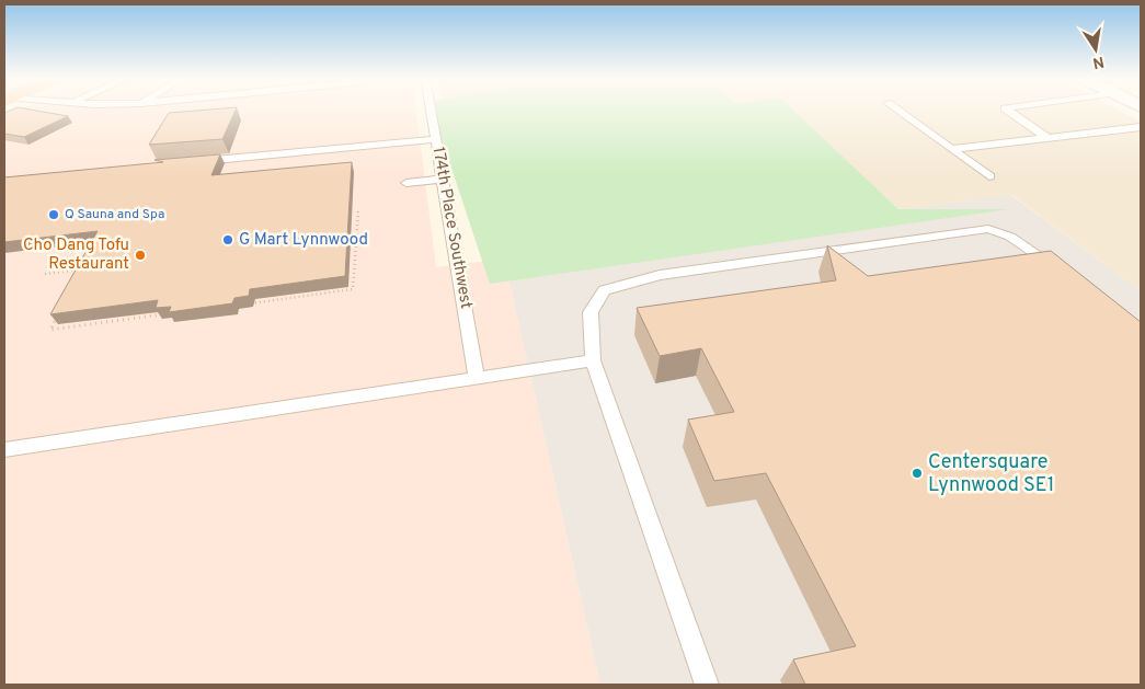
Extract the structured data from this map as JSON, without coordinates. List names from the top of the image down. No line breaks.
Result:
{"streets":{"lane":["174th Place Southwest"]},"places":["Q Sauna and Spa","G Mart Lynnwood","Cho Dang Tofu Restaurant","Centersquare Lynnwood SE1"],"north":"bottom"}
